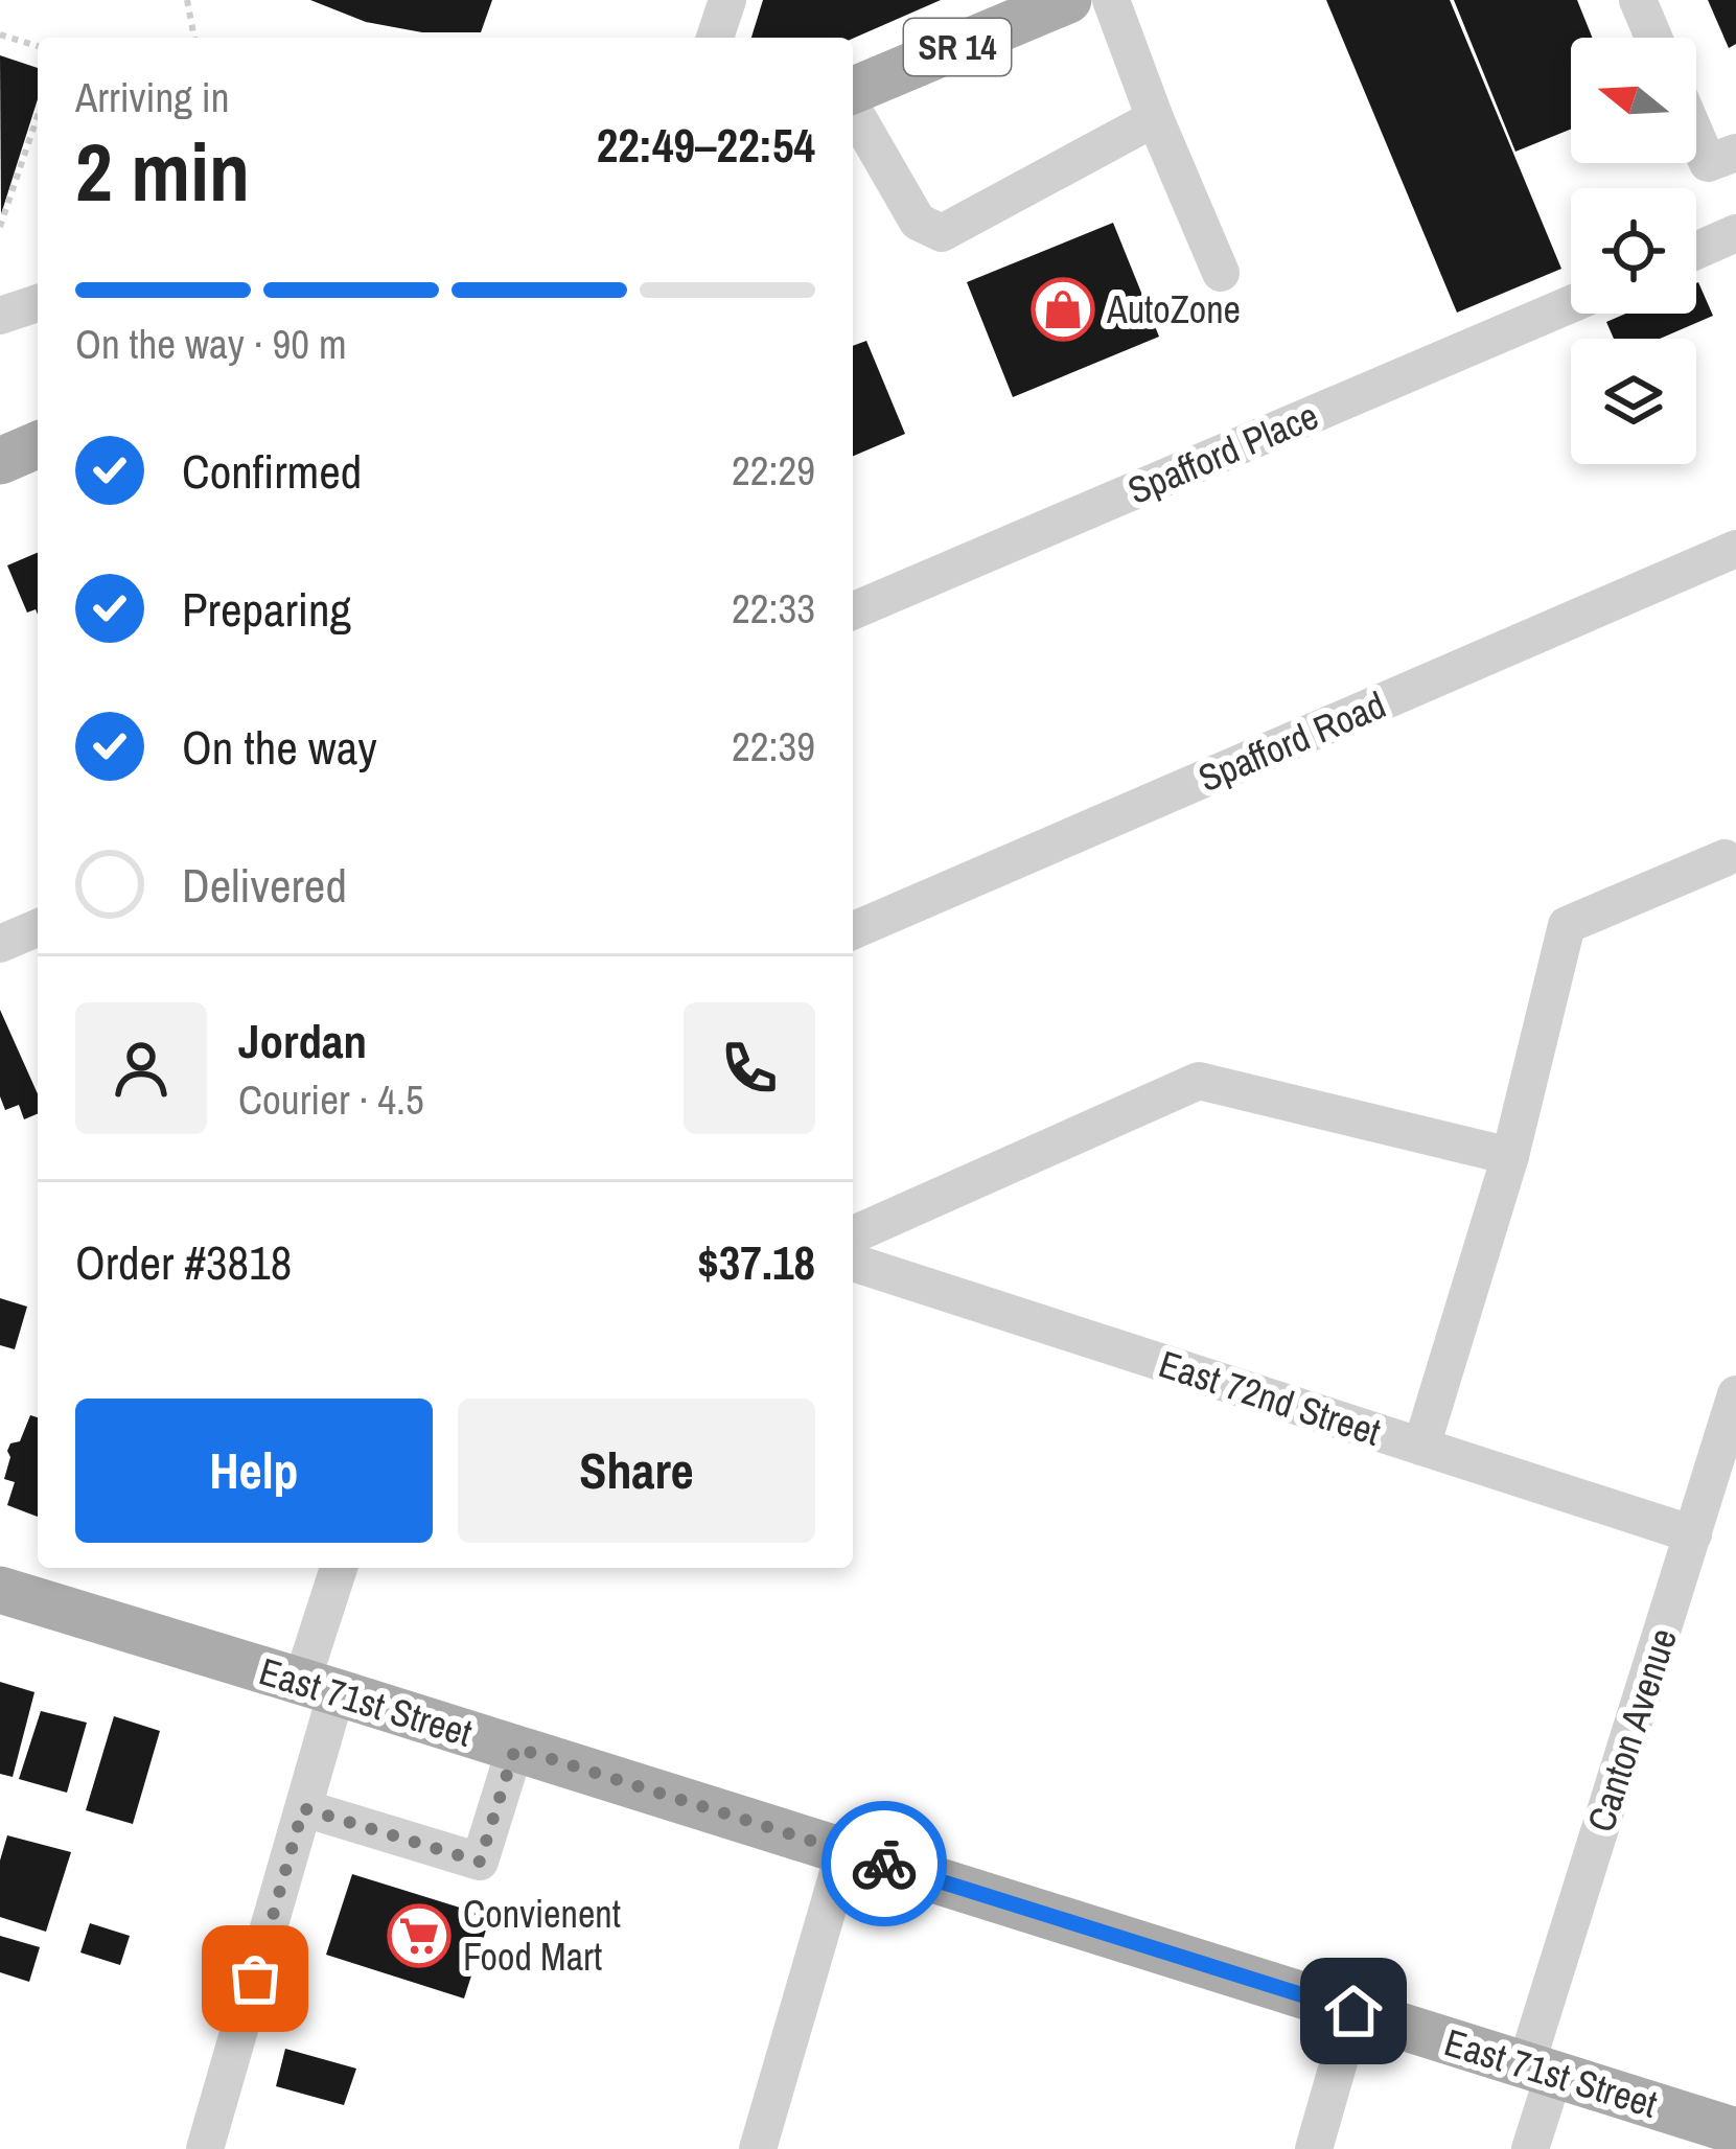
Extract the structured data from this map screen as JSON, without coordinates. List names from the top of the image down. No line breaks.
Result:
{"streets":{"main road":["SR 14","East 71st Street"],"street":["Spafford Place","Spafford Road","East 72nd Street","Canton Avenue"]},"crossings":[["East 72nd Street","Canton Avenue"],["East 71st Street","Canton Avenue"]],"places":{"shop":["AutoZone"],"supermarket":["Convienent Food Mart"]},"north":"left","page":{"heading":["2 min","Arriving in","22:49–22:54"],"panel":["Jordan","Courier · 4.5","Order #3818","$37.18"],"bar":"On the way · 90 m","list":[["Confirmed","22:29"],["Preparing","22:33"],["On the way","22:39"],"Delivered"],"buttons":["Help","Share"]}}
